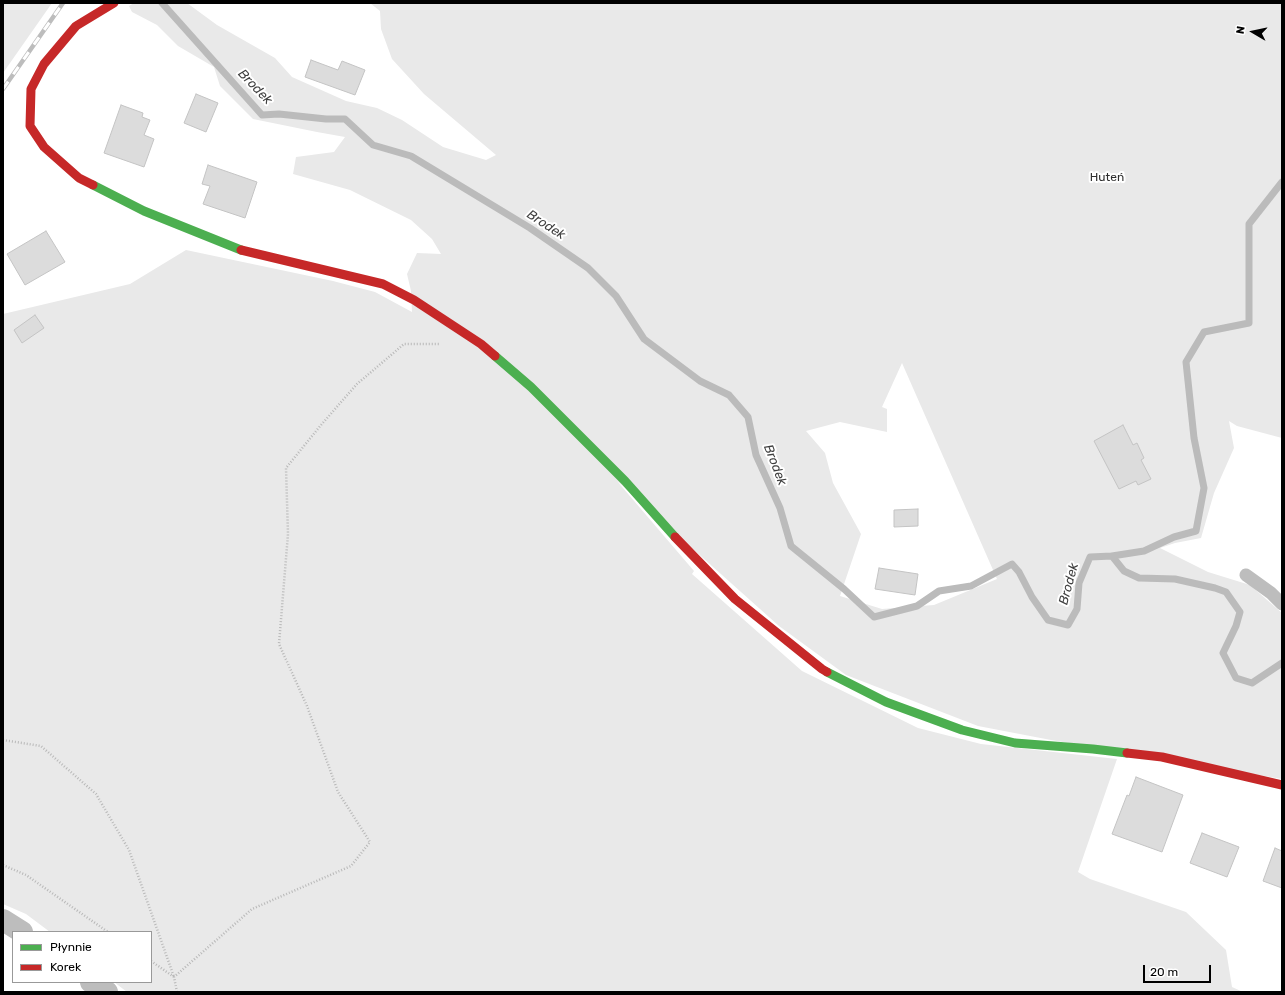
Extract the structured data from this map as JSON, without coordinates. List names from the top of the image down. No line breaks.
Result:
{"water":["Brodek"],"parks":["Huteń"],"legend":["Płynnie","Korek"],"scale_bar":"20 m","north":"left"}
